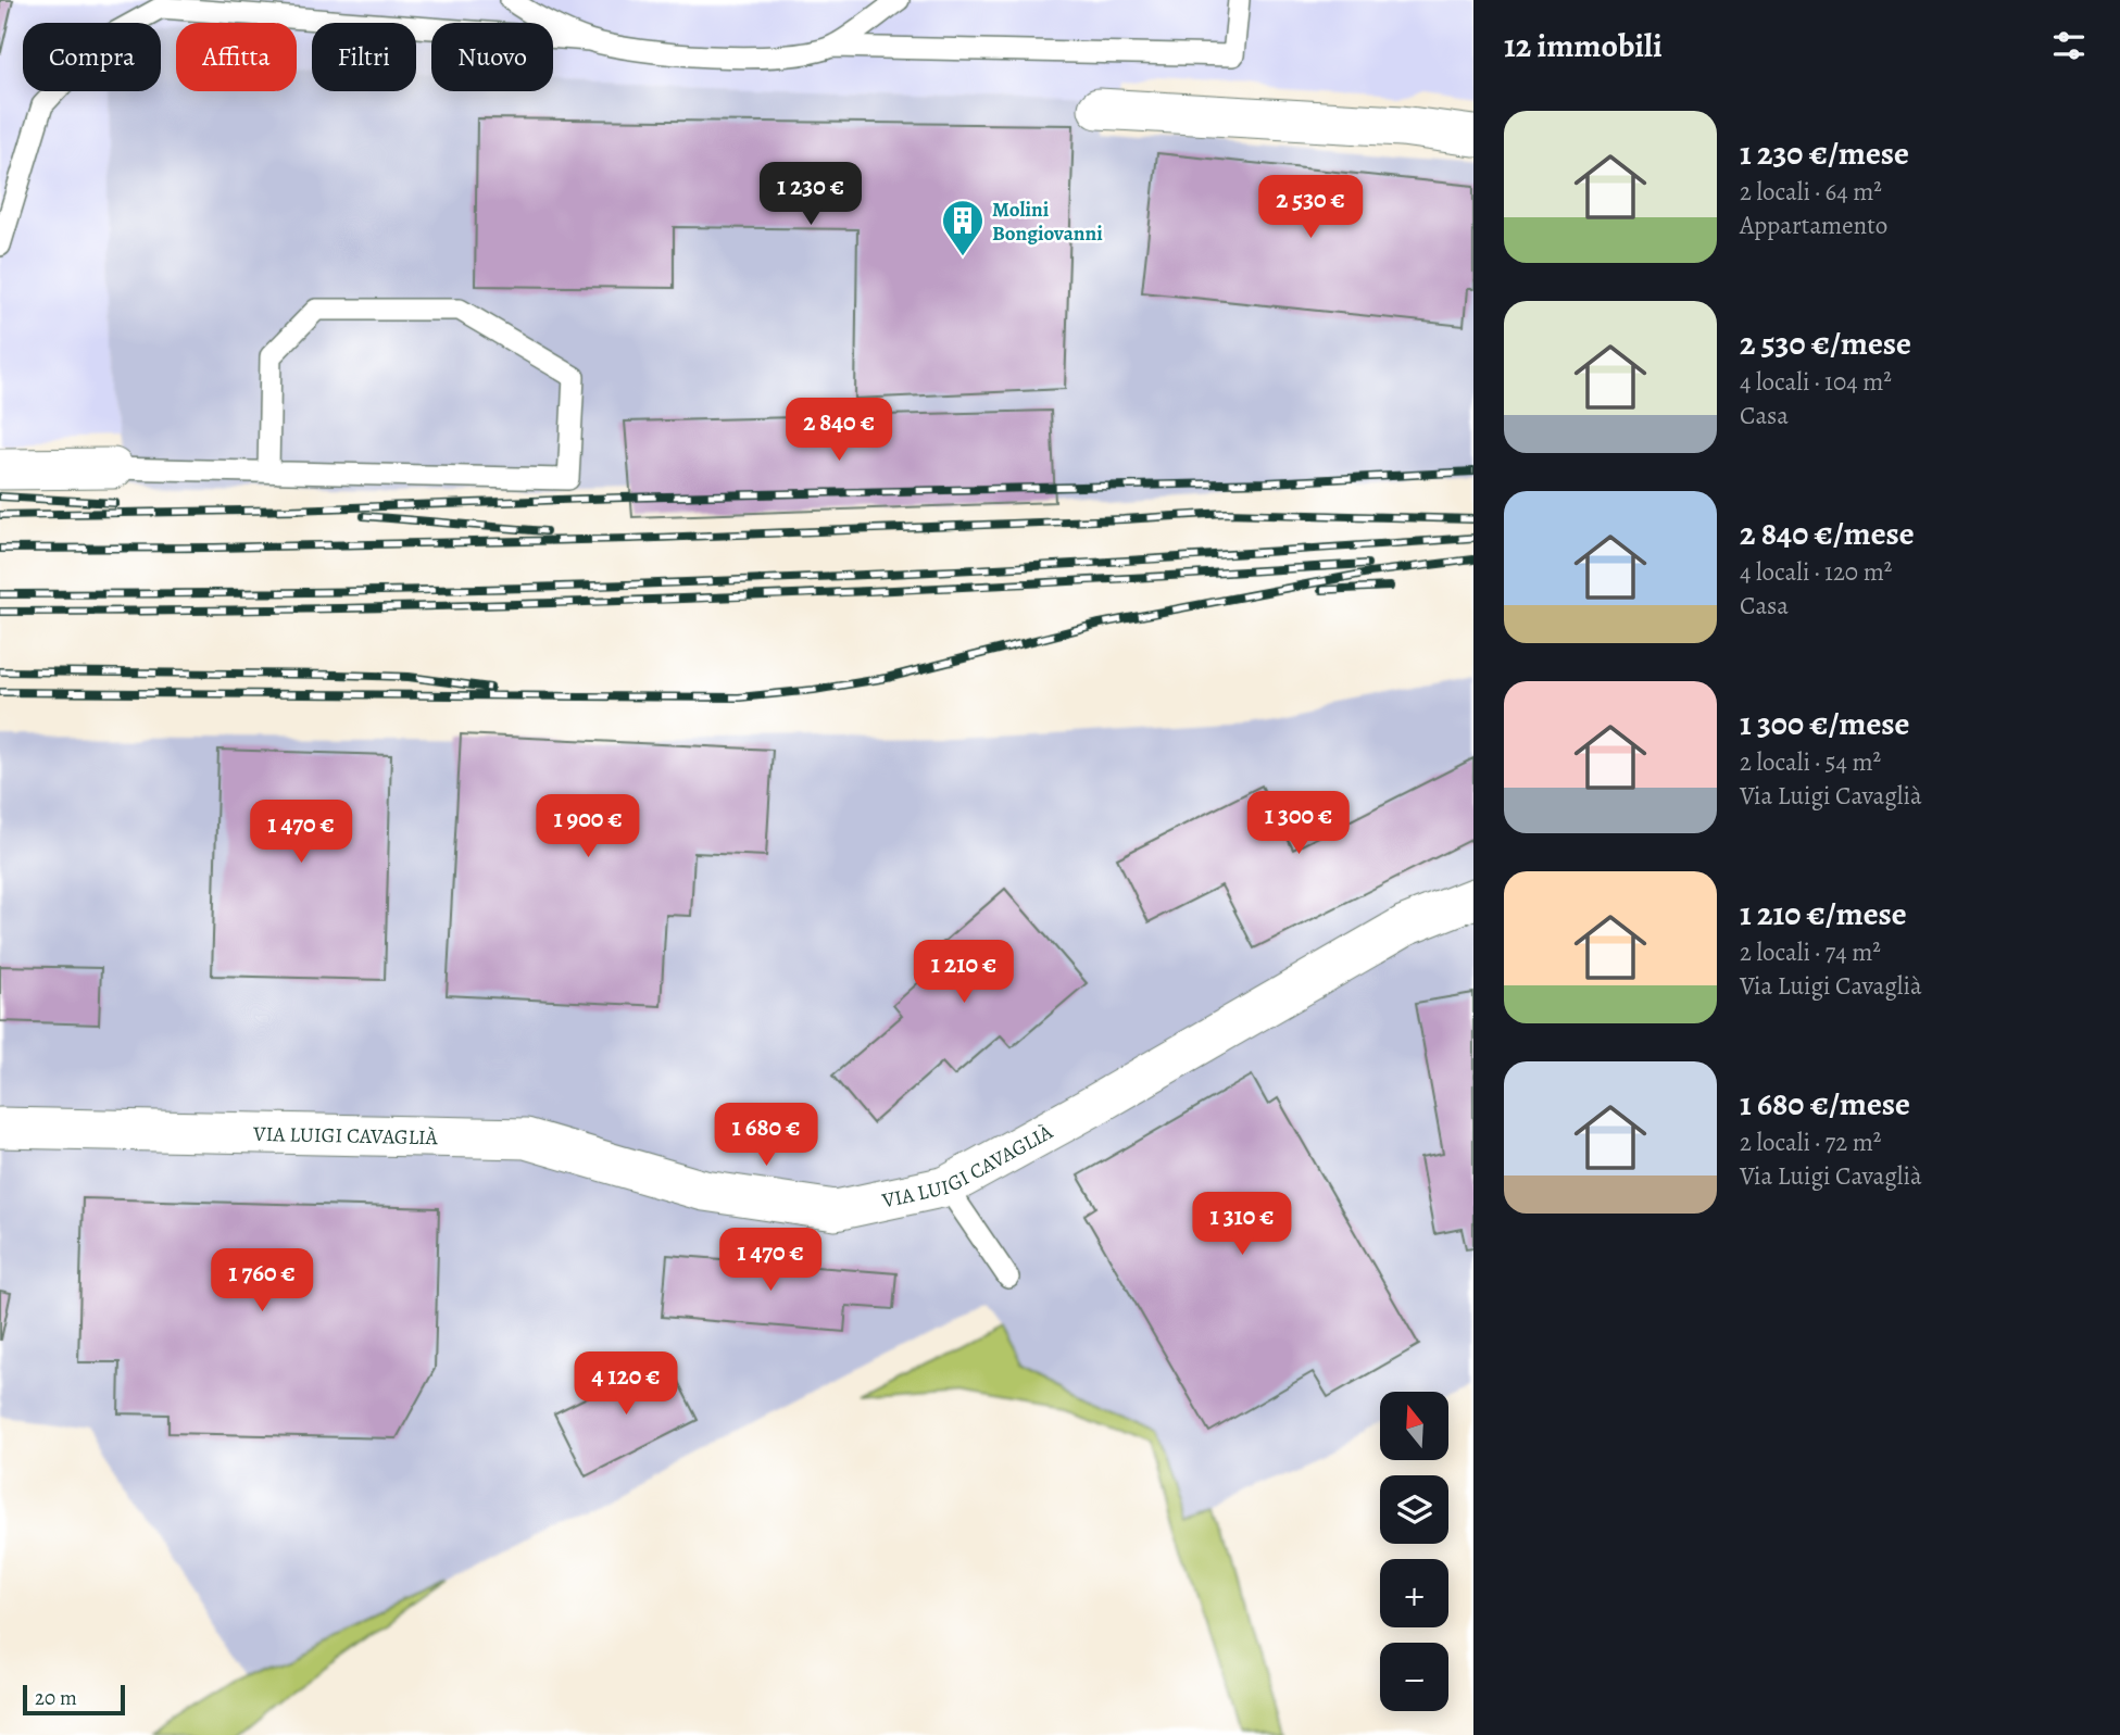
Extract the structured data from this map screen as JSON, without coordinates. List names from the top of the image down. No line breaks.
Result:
{"streets":{"street":["VIA LUIGI CAVAGLIÀ"]},"places":{"building":["Molini Bongiovanni"]},"scale_bar":"20 m","north":"top","page":{"heading":"12 immobili","chip":["Compra","Affitta","Filtri","Nuovo"],"list":[{"name":"1 230 €/mese","note":"2 locali · 64 m² · Appartamento"},{"name":"2 530 €/mese","note":"4 locali · 104 m² · Casa"},{"name":"2 840 €/mese","note":"4 locali · 120 m² · Casa"},{"name":"1 300 €/mese","note":"2 locali · 54 m² · Via Luigi Cavaglià"},{"name":"1 210 €/mese","note":"2 locali · 74 m² · Via Luigi Cavaglià"},{"name":"1 680 €/mese","note":"2 locali · 72 m² · Via Luigi Cavaglià"}],"price":["1 230 €","2 530 €","2 840 €","1 300 €","1 900 €","1 470 €","1 210 €","1 680 €","1 310 €","1 470 €","1 760 €","4 120 €"],"map_buttons":["+","−"],"scale":"20 m"}}
